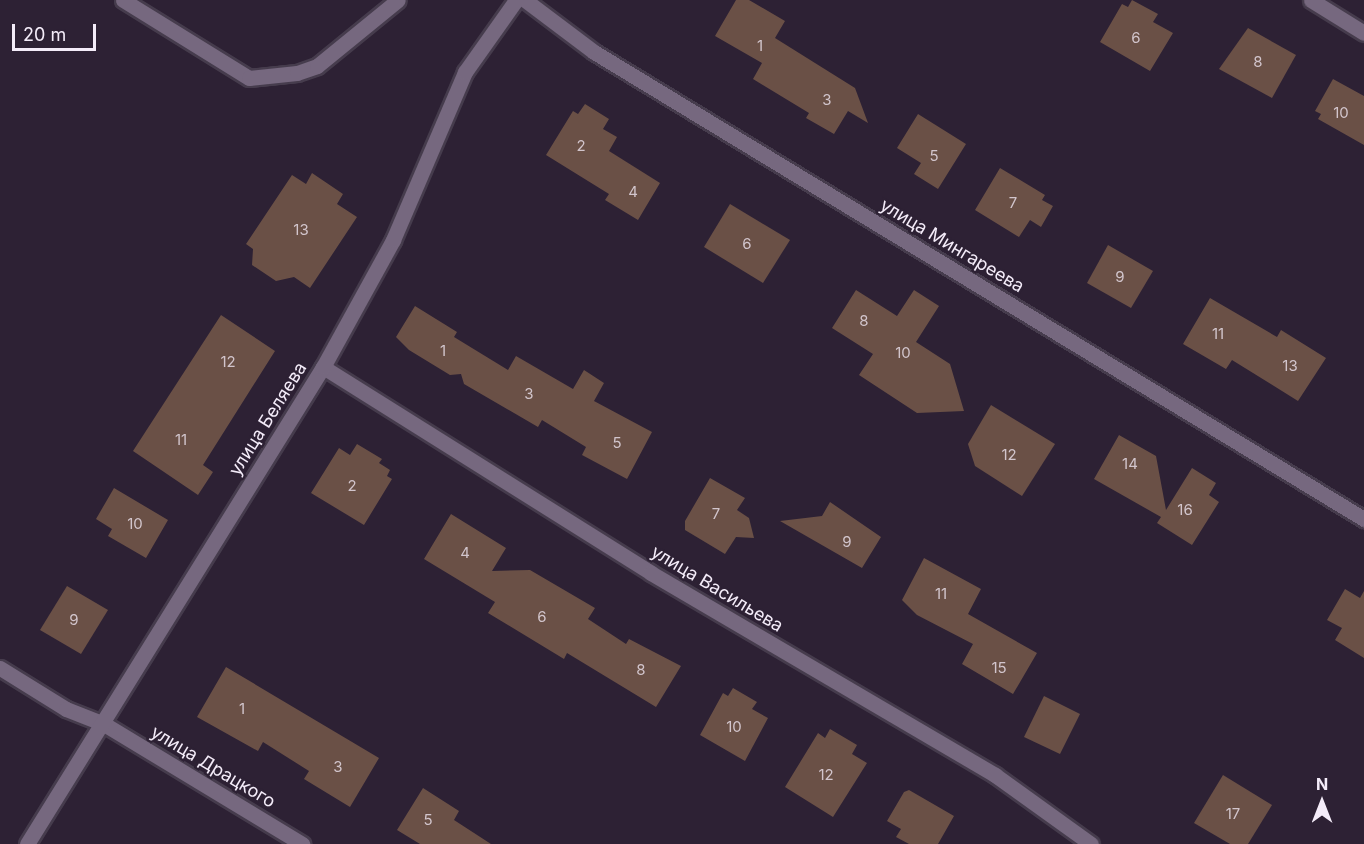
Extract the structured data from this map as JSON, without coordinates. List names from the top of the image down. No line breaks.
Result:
{"streets":{"street":["улица Мингареева","улица Беляева","улица Васильева","улица Драцкого"]},"crossings":[["улица Беляева","улица Васильева"],["улица Беляева","улица Драцкого"]],"house_numbers":["6","1","8","3","10","2","5","4","7","13","6","9","8","11","1","10","12","13","3","11","5","12","14","2","16","7","10","9","4","11","6","9","15","8","1","10","3","12","17","5"],"scale_bar":"20 m","north":"top"}
